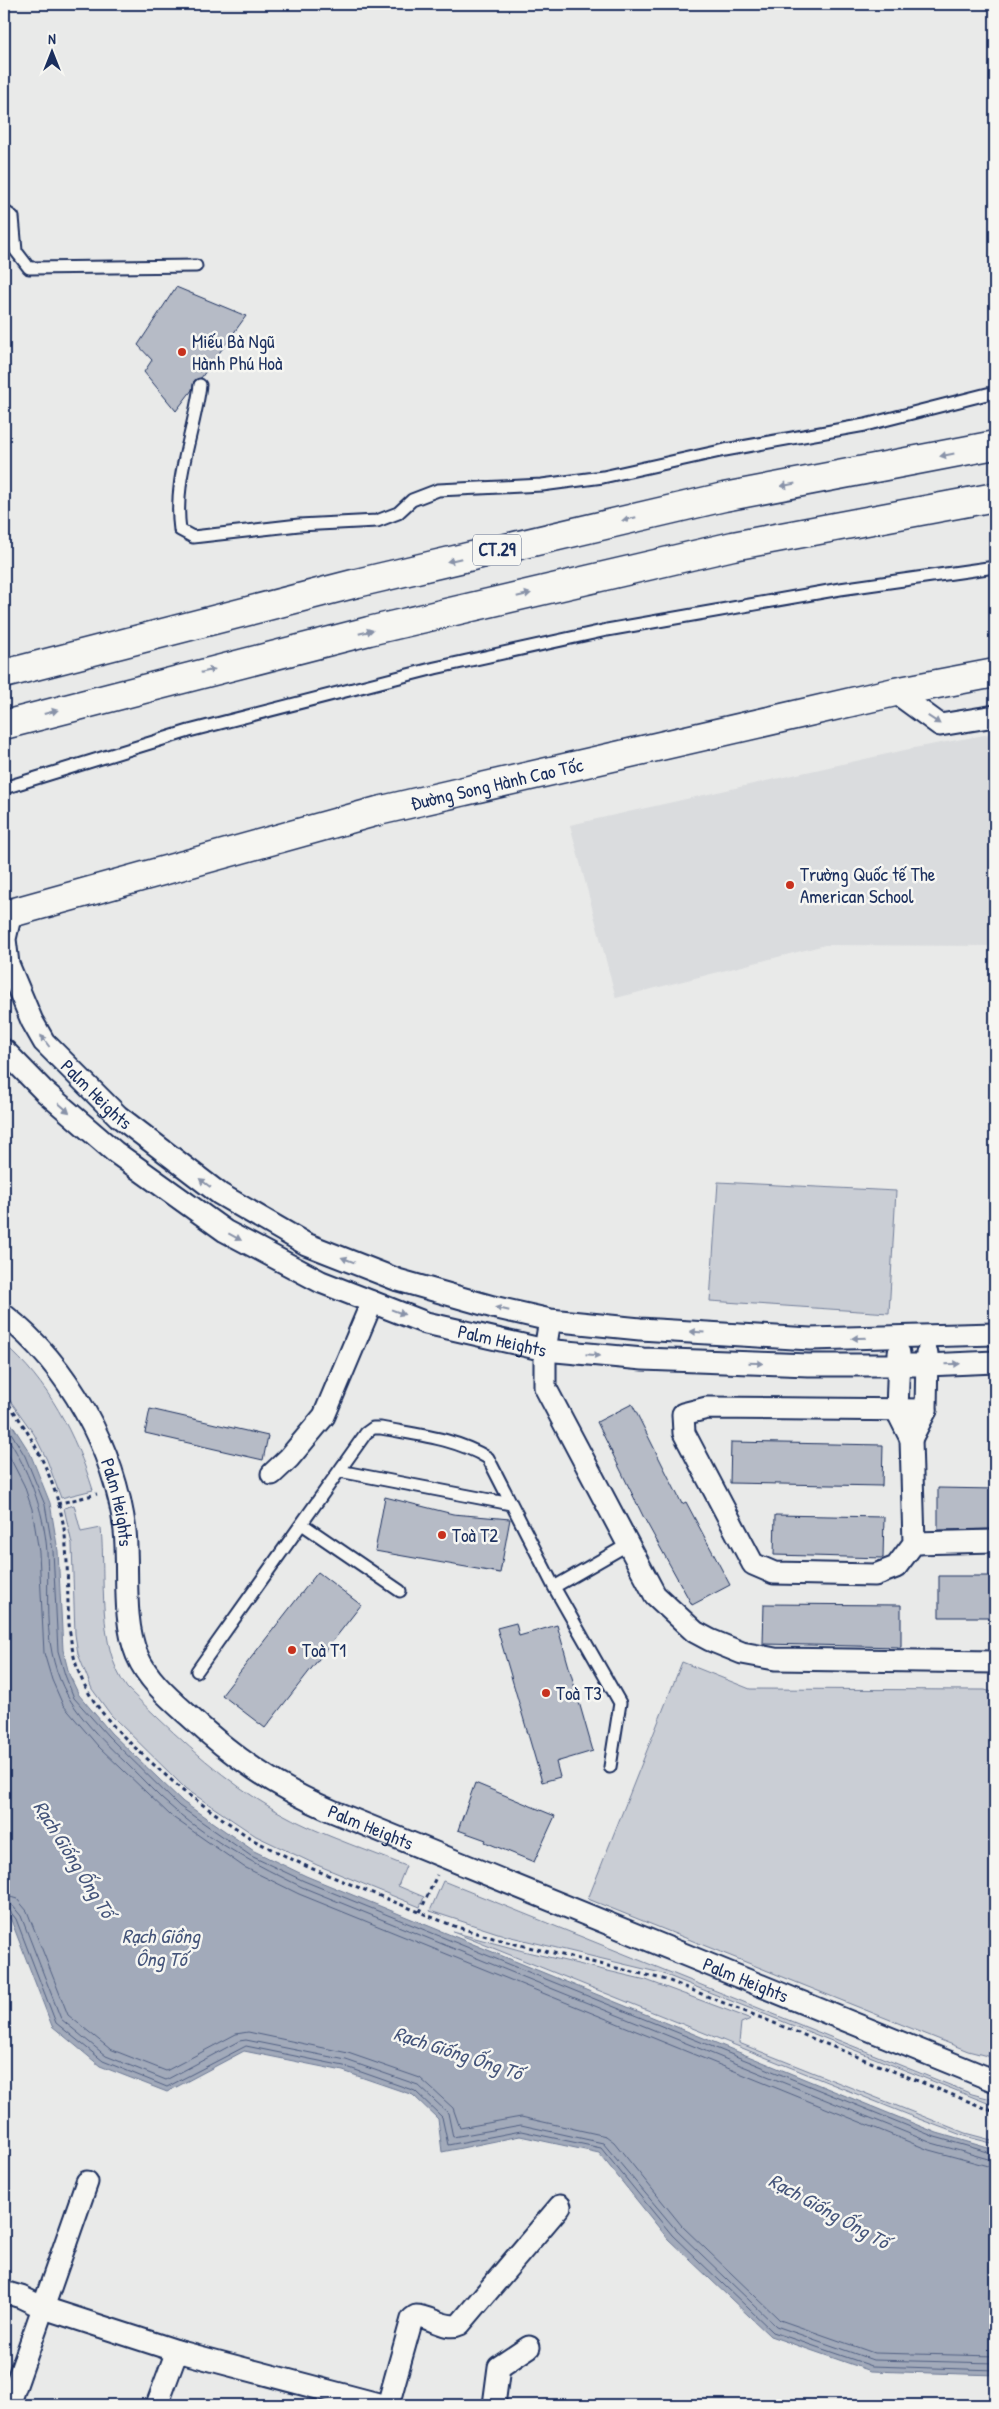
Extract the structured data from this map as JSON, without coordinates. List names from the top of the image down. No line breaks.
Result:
{"streets":{"main road":["CT.29","Đường Song Hành Cao Tốc"],"street":["Palm Heights"]},"crossings":[["Đường Song Hành Cao Tốc","Palm Heights"]],"water":["Rạch Giống Ống Tố","Rạch Giồng Ông Tố"],"places":["Miếu Bà Ngũ Hành Phú Hoà","Trường Quốc tế The American School","Toà T2","Toà T1","Toà T3"],"north":"top"}
